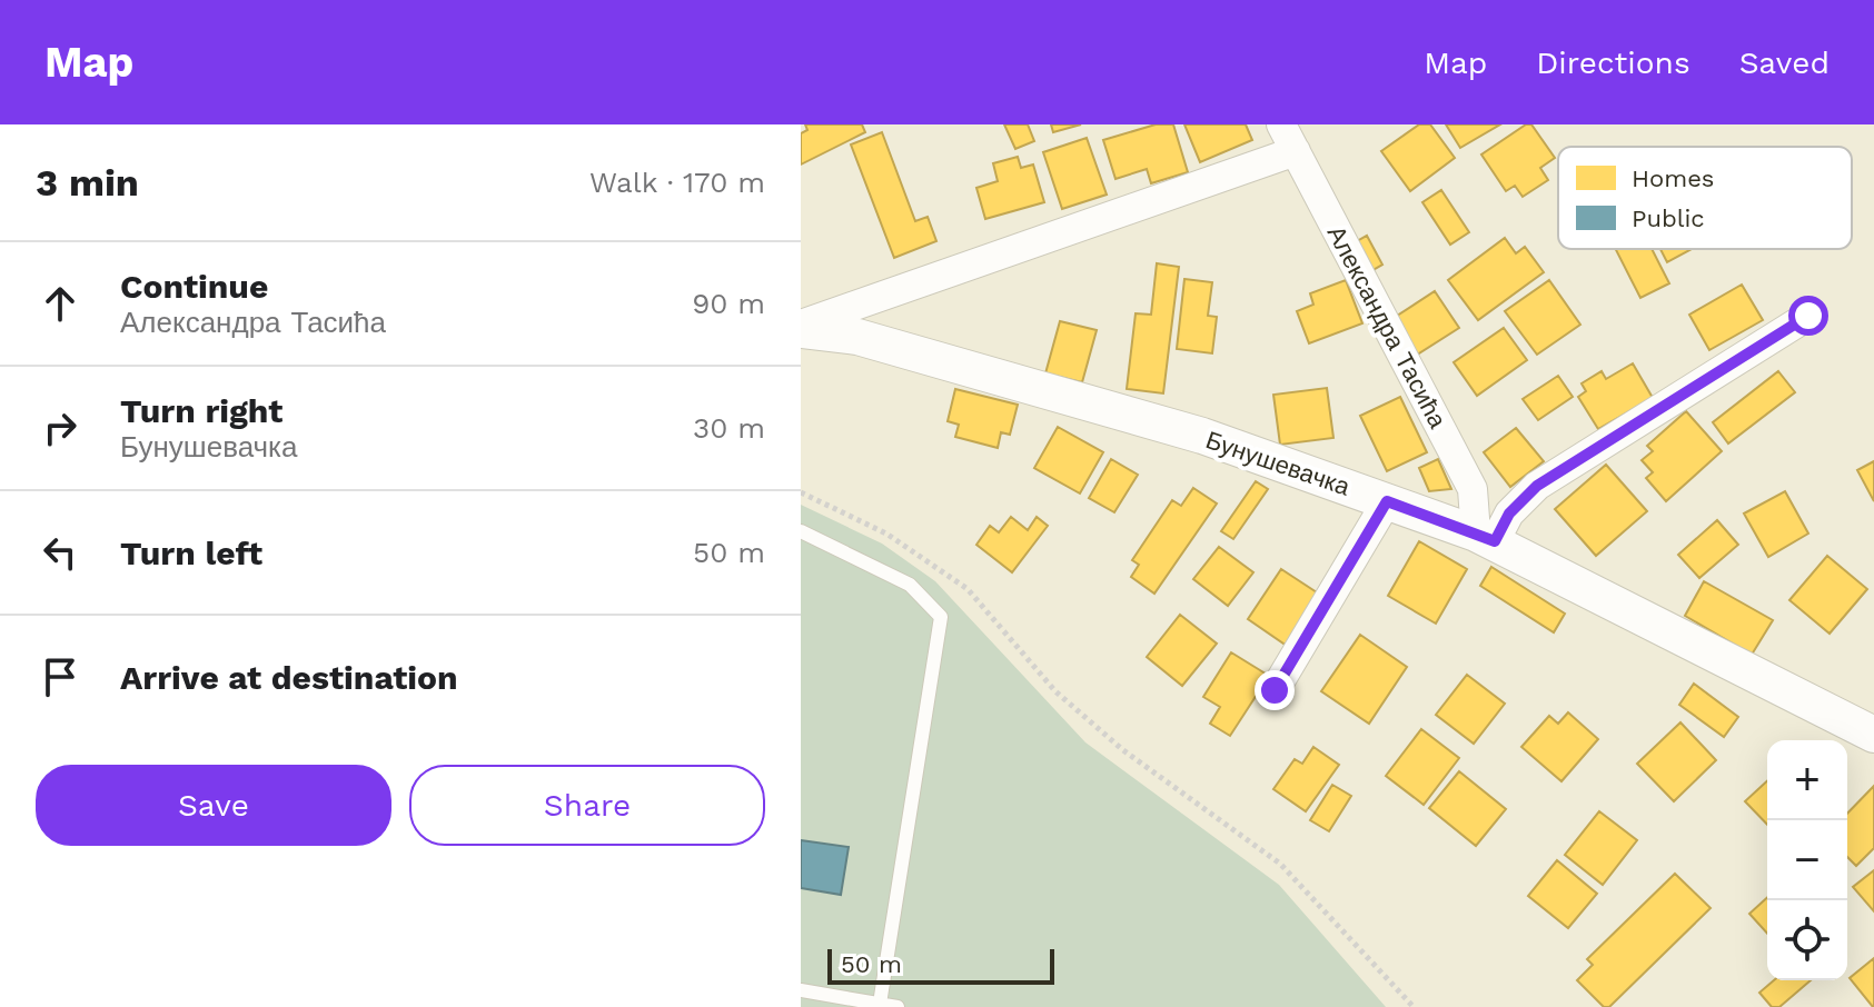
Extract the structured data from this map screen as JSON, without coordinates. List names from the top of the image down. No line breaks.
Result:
{"streets":{"street":["Александра Тасића","Бунушевачка"]},"crossings":[["Александра Тасића","Бунушевачка"]],"legend":["Homes","Public"],"scale_bar":"50 m","page":{"header":"Map","nav":["Map","Directions","Saved"],"heading":["3 min","Walk · 170 m"],"list":[["Continue","Александра Тасића","90 m"],["Turn right","Бунушевачка","30 m"],["Turn left","50 m"],"Arrive at destination"],"buttons":["Save","Share"],"map_buttons":["+","−"],"scale":"50 m"}}
